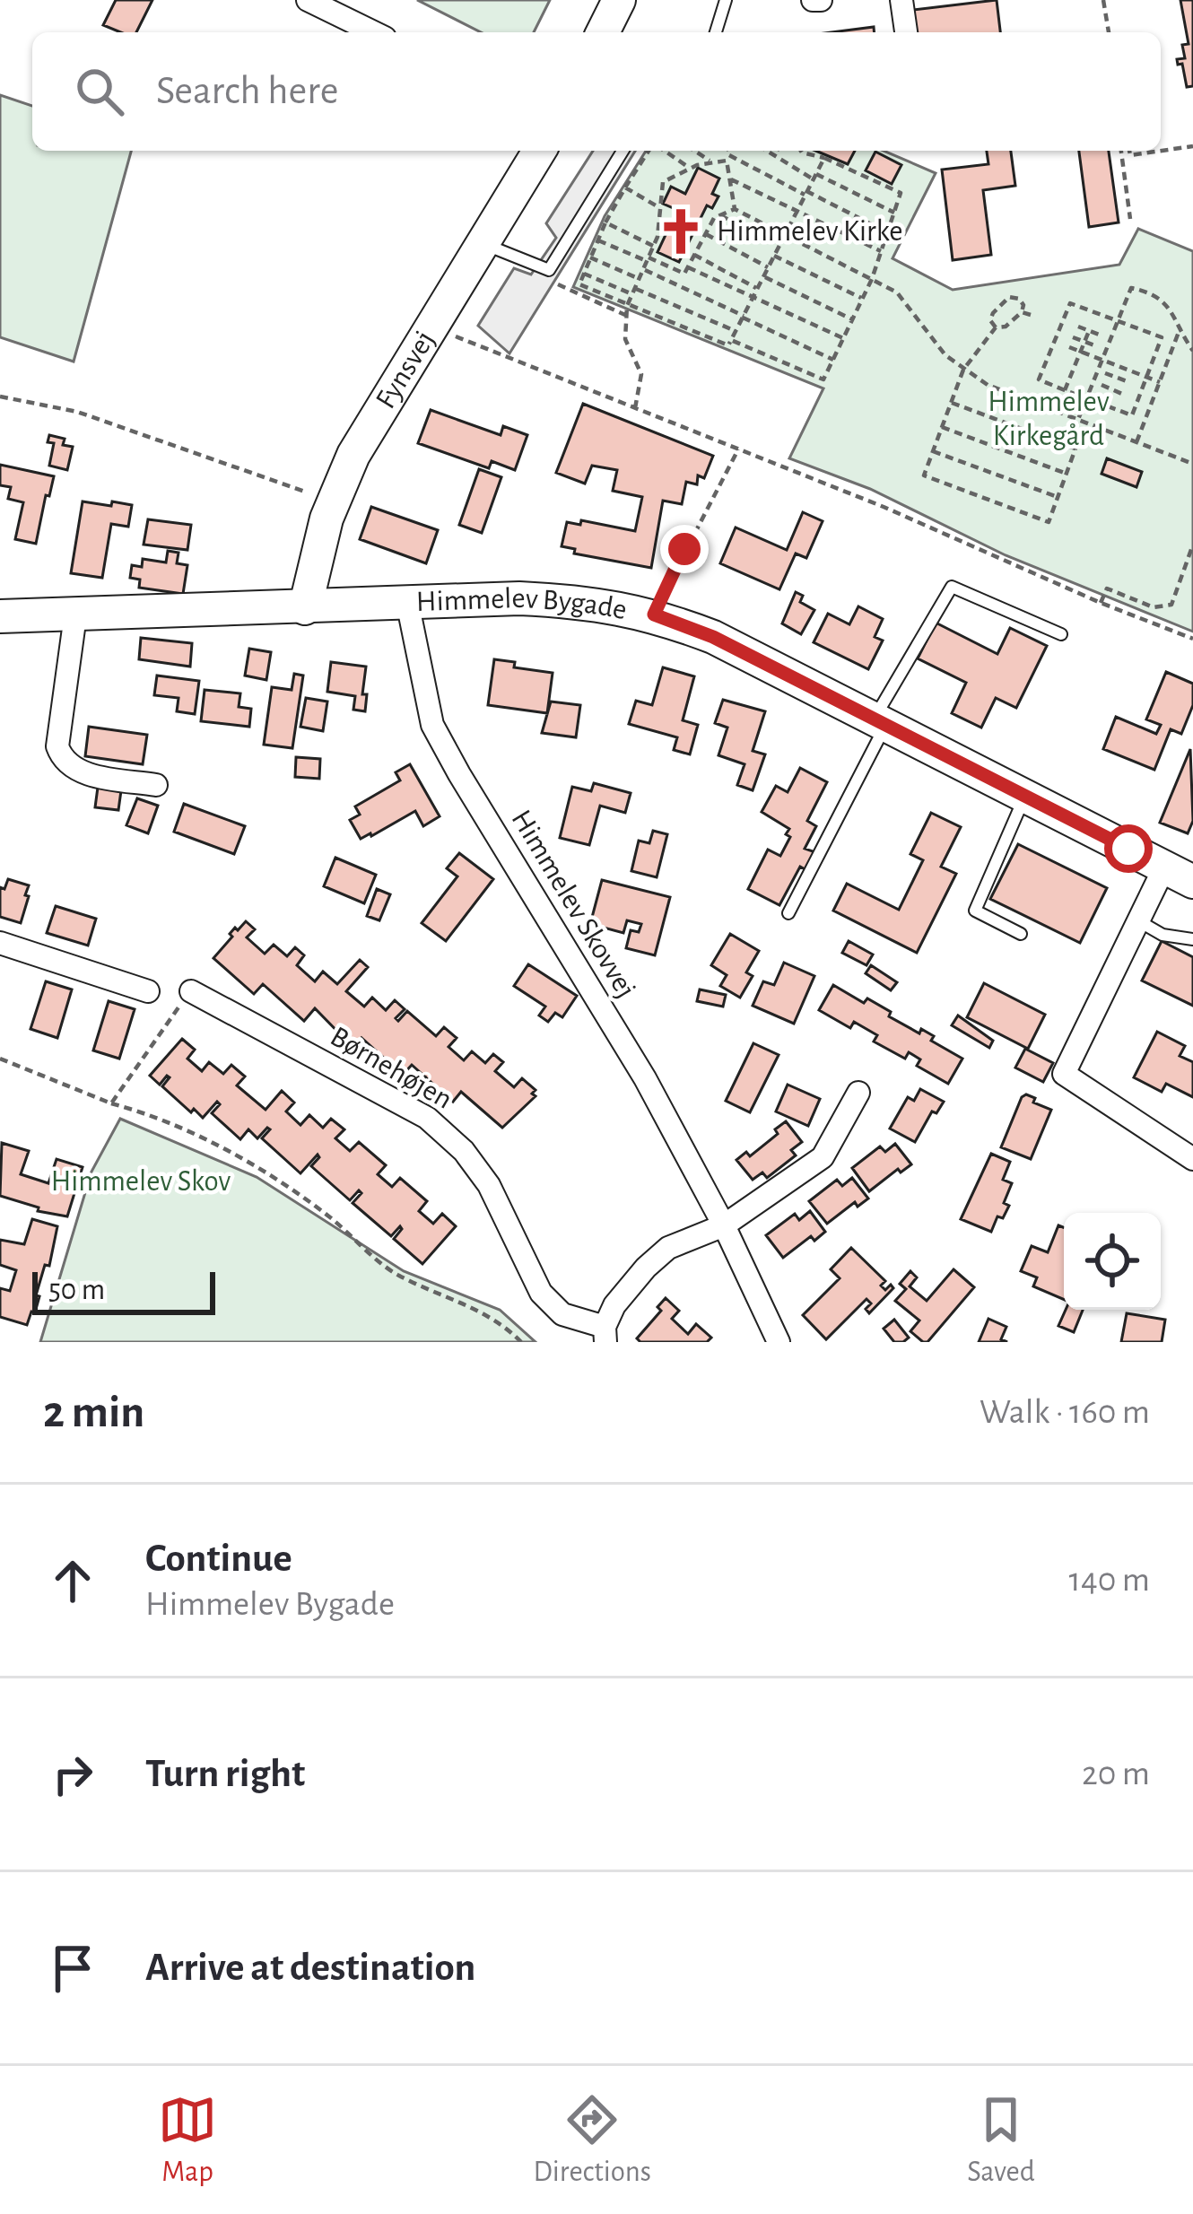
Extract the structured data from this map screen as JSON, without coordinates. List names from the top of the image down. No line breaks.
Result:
{"streets":{"street":["Fynsvej","Himmelev Bygade","Himmelev Skovvej","Børnehøjen"]},"crossings":[["Fynsvej","Himmelev Bygade"],["Himmelev Bygade","Himmelev Skovvej"],["Himmelev Skovvej","Børnehøjen"]],"parks":["Himmelev Kirkegård","Himmelev Skov"],"places":{"church":["Himmelev Kirke"]},"scale_bar":"50 m","page":{"search":"Search here","scale":"50 m","heading":["2 min","Walk · 160 m"],"list":[["Continue","Himmelev Bygade","140 m"],["Turn right","20 m"],"Arrive at destination"],"nav":["Map","Directions","Saved"]}}
